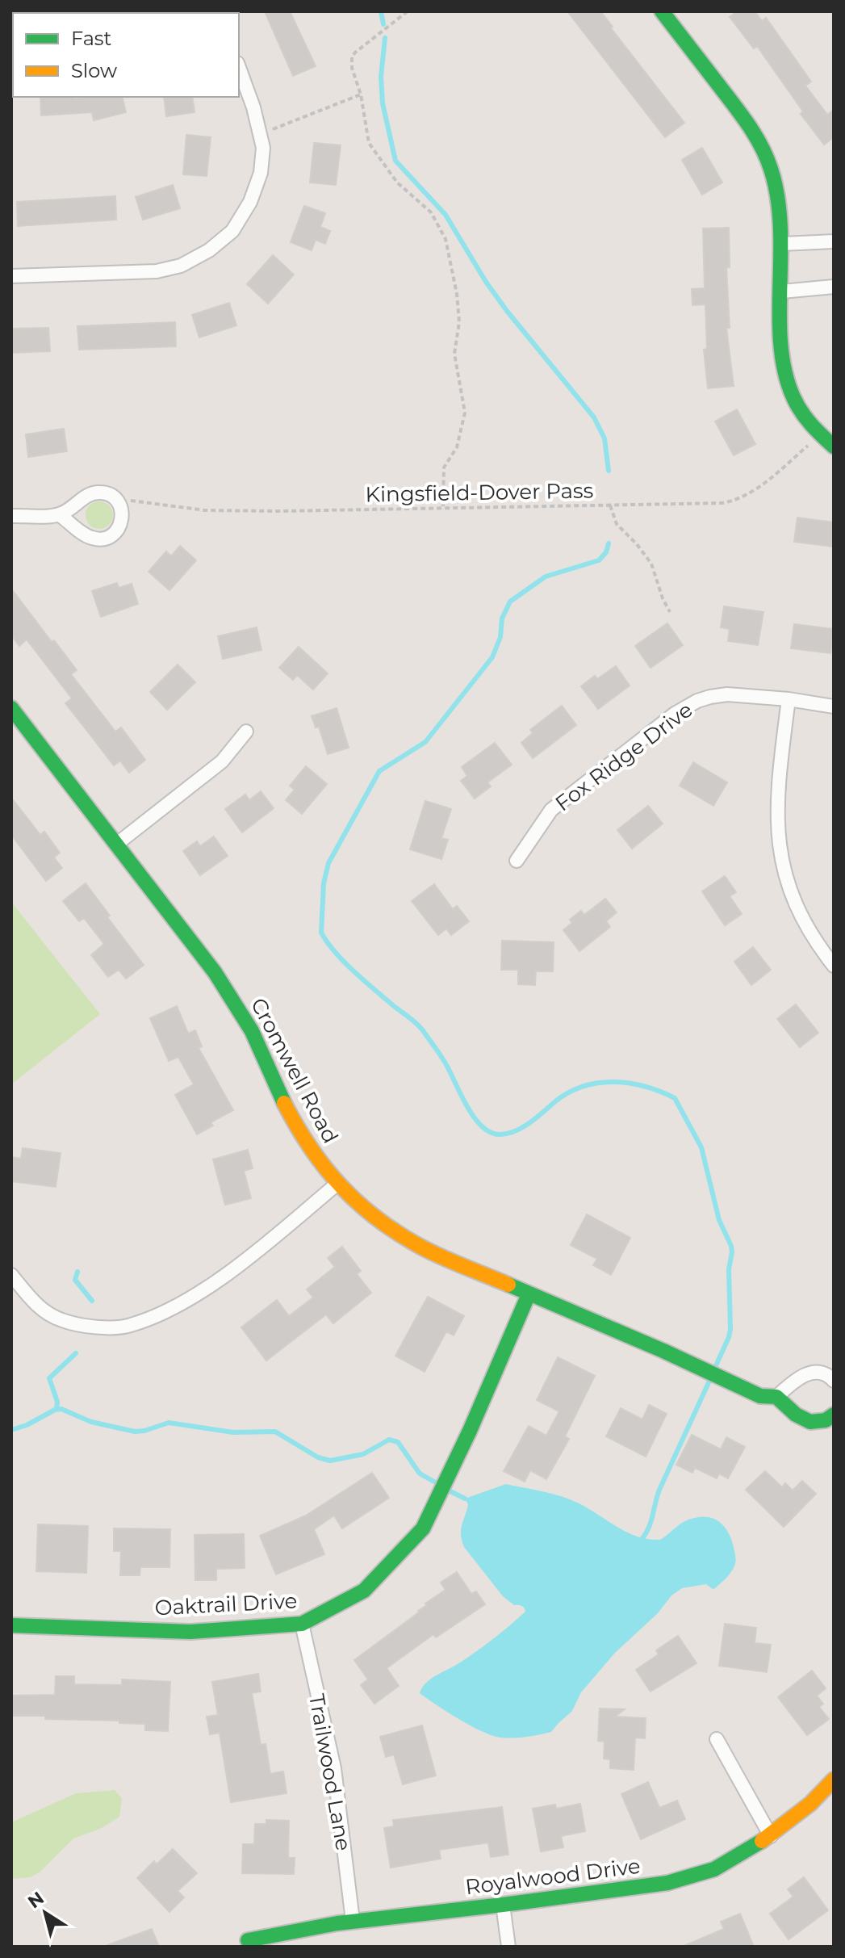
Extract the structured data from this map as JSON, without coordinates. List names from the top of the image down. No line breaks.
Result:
{"streets":{"street":["Fox Ridge Drive","Cromwell Road","Oaktrail Drive","Trailwood Lane","Royalwood Drive"],"path":["Kingsfield-Dover Pass"]},"crossings":[["Cromwell Road","Oaktrail Drive"],["Oaktrail Drive","Trailwood Lane"],["Trailwood Lane","Royalwood Drive"]],"legend":["Fast","Slow"],"north":"top left"}
